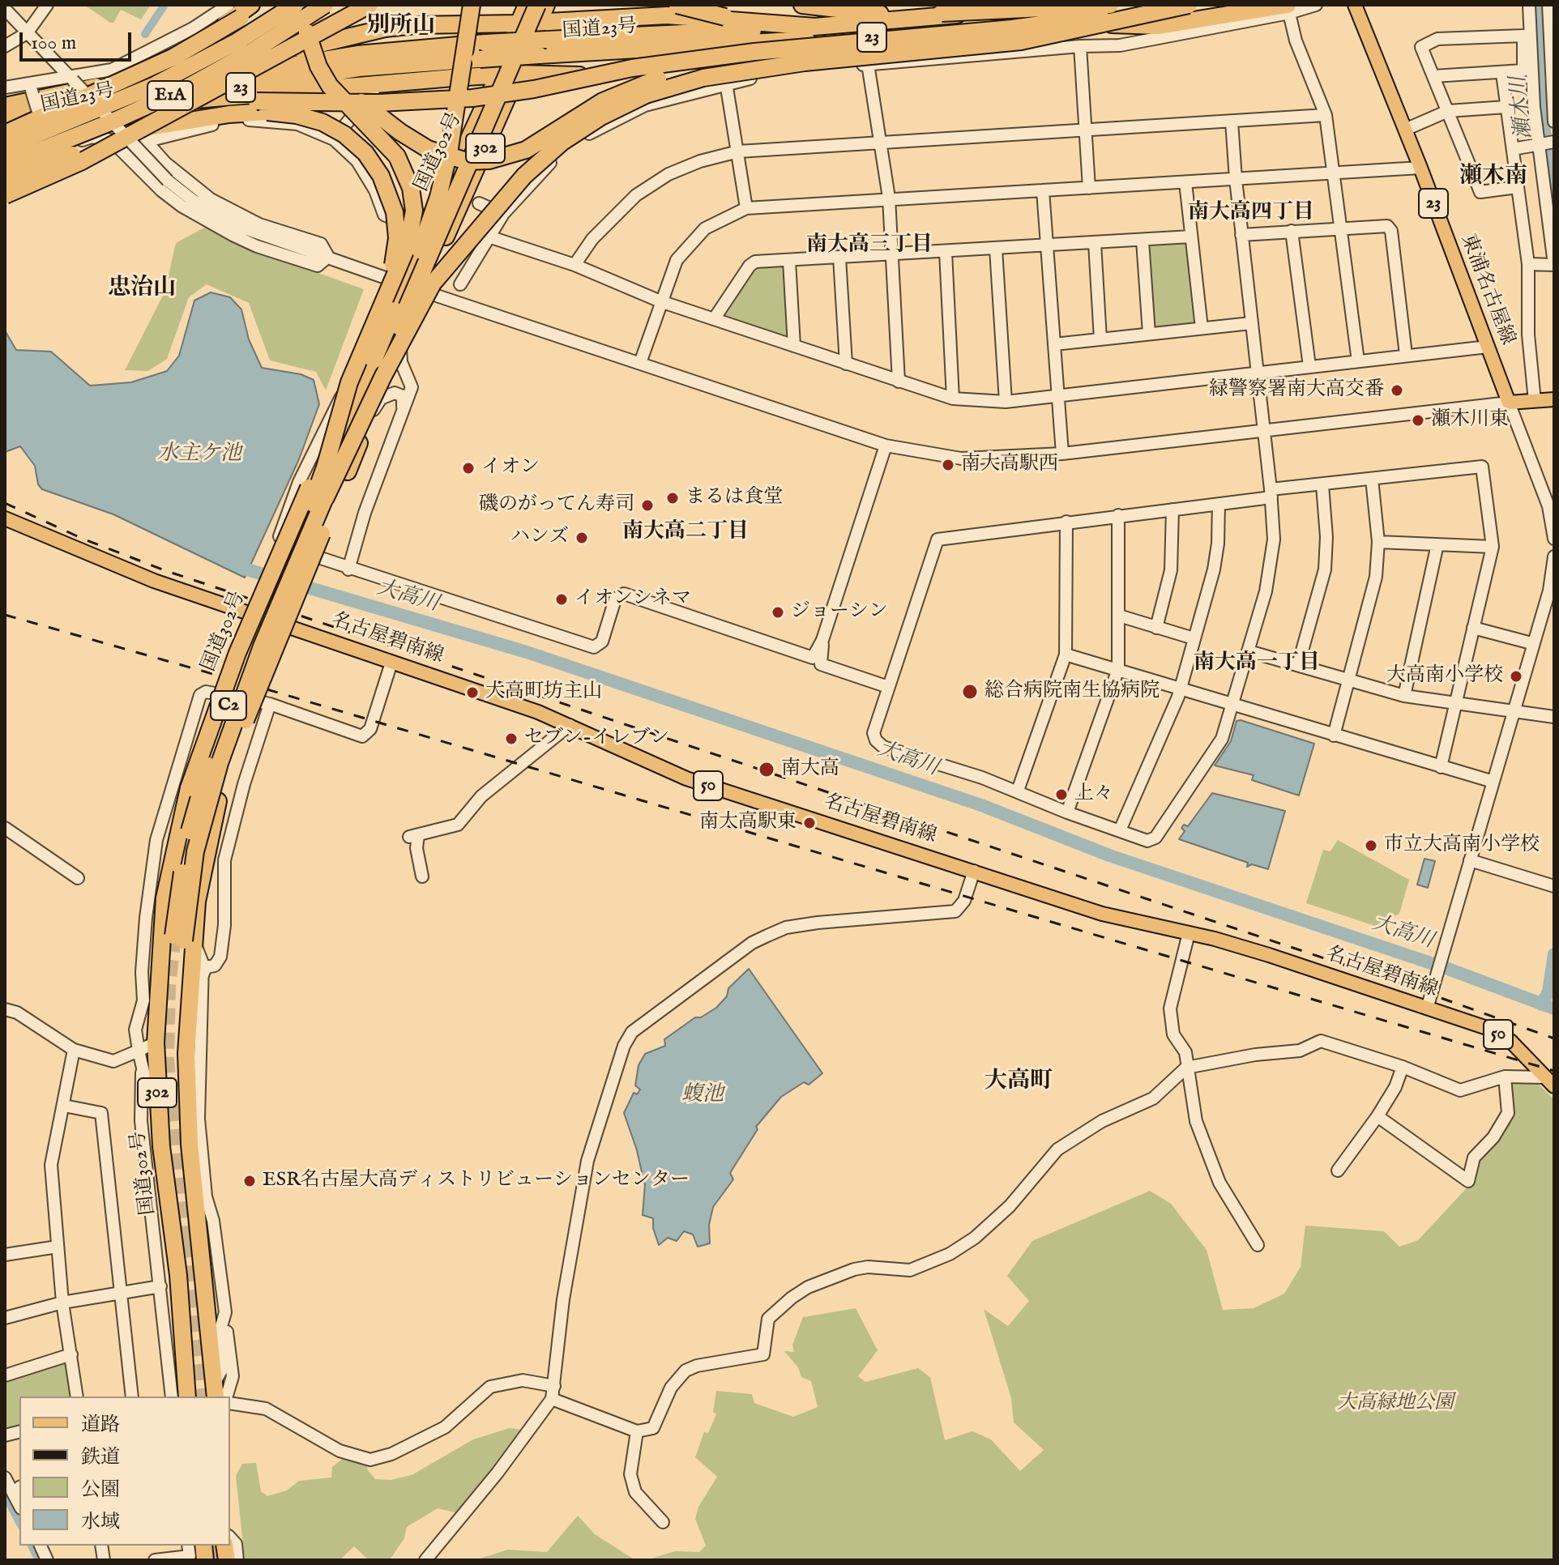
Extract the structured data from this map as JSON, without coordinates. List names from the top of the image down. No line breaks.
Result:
{"streets":{"highway":["国道23号","23","E1A","302","国道302号","C2"],"main road":["東浦名古屋線","名古屋碧南線","50"]},"crossings":[["国道302号","C2"]],"districts":["別所山","瀬木南","南大高四丁目","南大高三丁目","忠治山","南大高二丁目","南大高一丁目","大高町"],"water":["瀬木川","水主ケ池","大高川","蝮池"],"parks":["大高緑地公園"],"places":["緑警察署南大高交番","瀬木川東","南大高駅西","イオン","まるは食堂","磯のがってん寿司","ハンズ","イオンシネマ","ジョーシン","大高南小学校","総合病院南生協病院","大高町坊主山","セブン-イレブン","南大高","上々","南大高駅東","市立大高南小学校","ESR名古屋大高ディストリビューションセンター"],"legend":["道路","鉄道","公園","水域"],"scale_bar":"100 m"}
